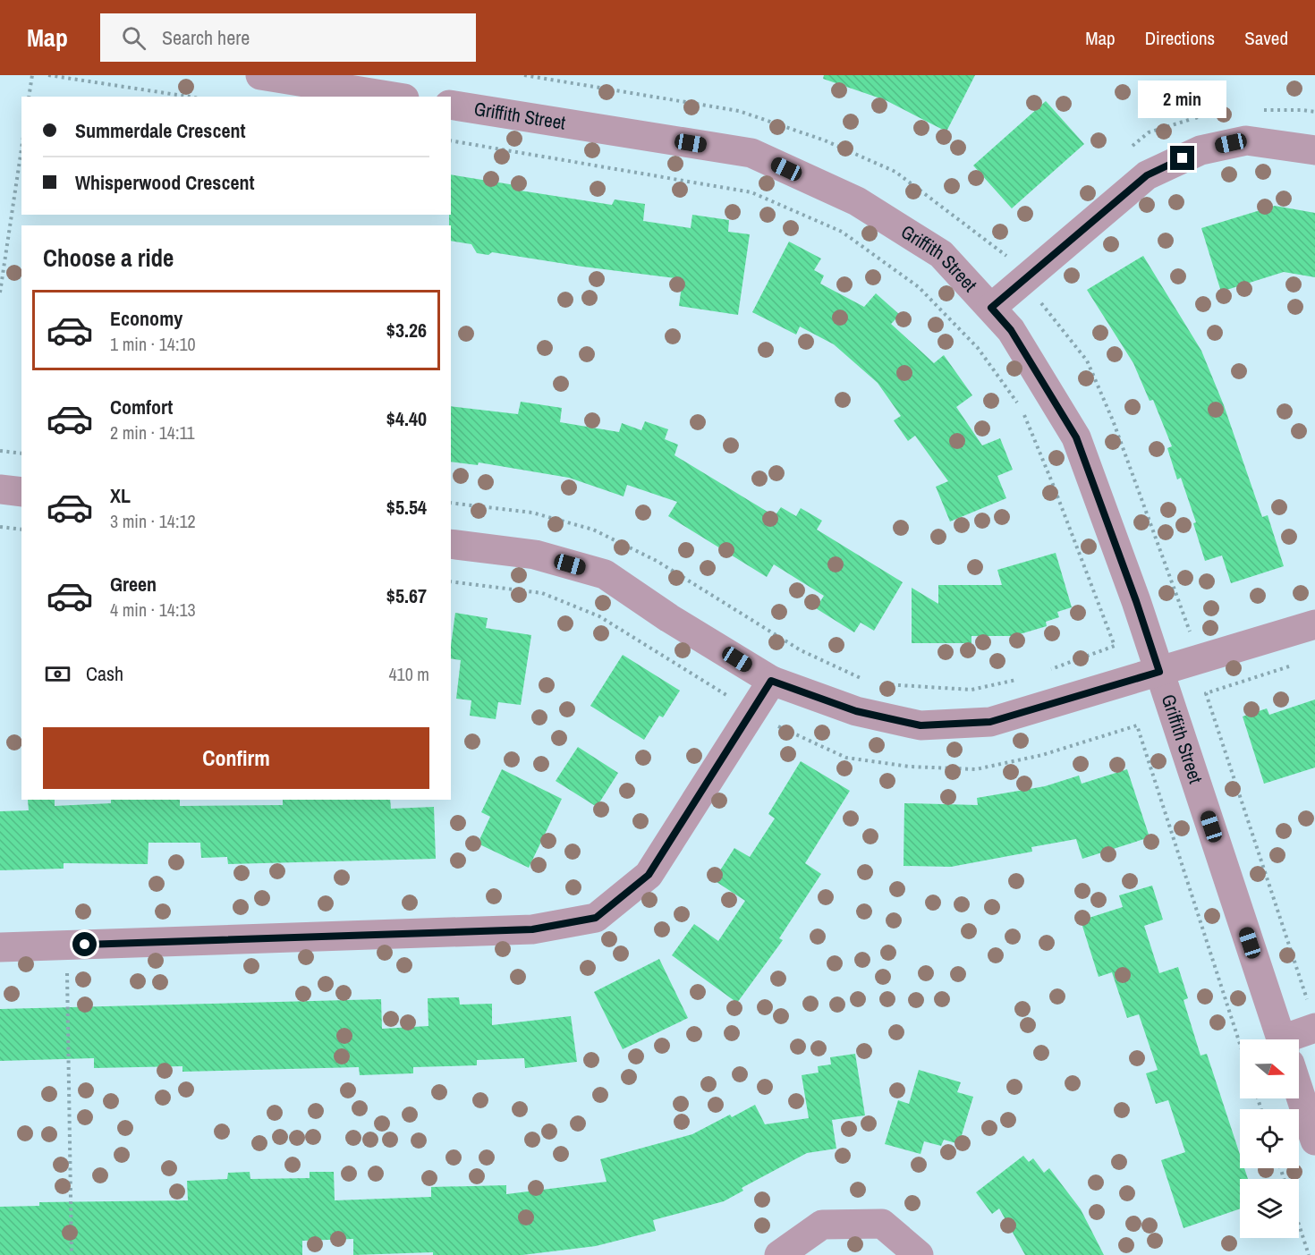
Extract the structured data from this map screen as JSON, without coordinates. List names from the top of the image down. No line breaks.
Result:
{"streets":{"street":["Griffith Street"]},"north":"right","page":{"header":"Map","search":"Search here","nav":["Map","Directions","Saved"],"bubble":"2 min","banner":["Summerdale Crescent","Whisperwood Crescent"],"heading":"Choose a ride","list":[{"name":"Economy","note":"1 min · 14:10","value":"$3.26"},{"name":"Comfort","note":"2 min · 14:11","value":"$4.40"},{"name":"XL","note":"3 min · 14:12","value":"$5.54"},{"name":"Green","note":"4 min · 14:13","value":"$5.67"}],"pay":["Cash","410 m"],"buttons":"Confirm"}}
